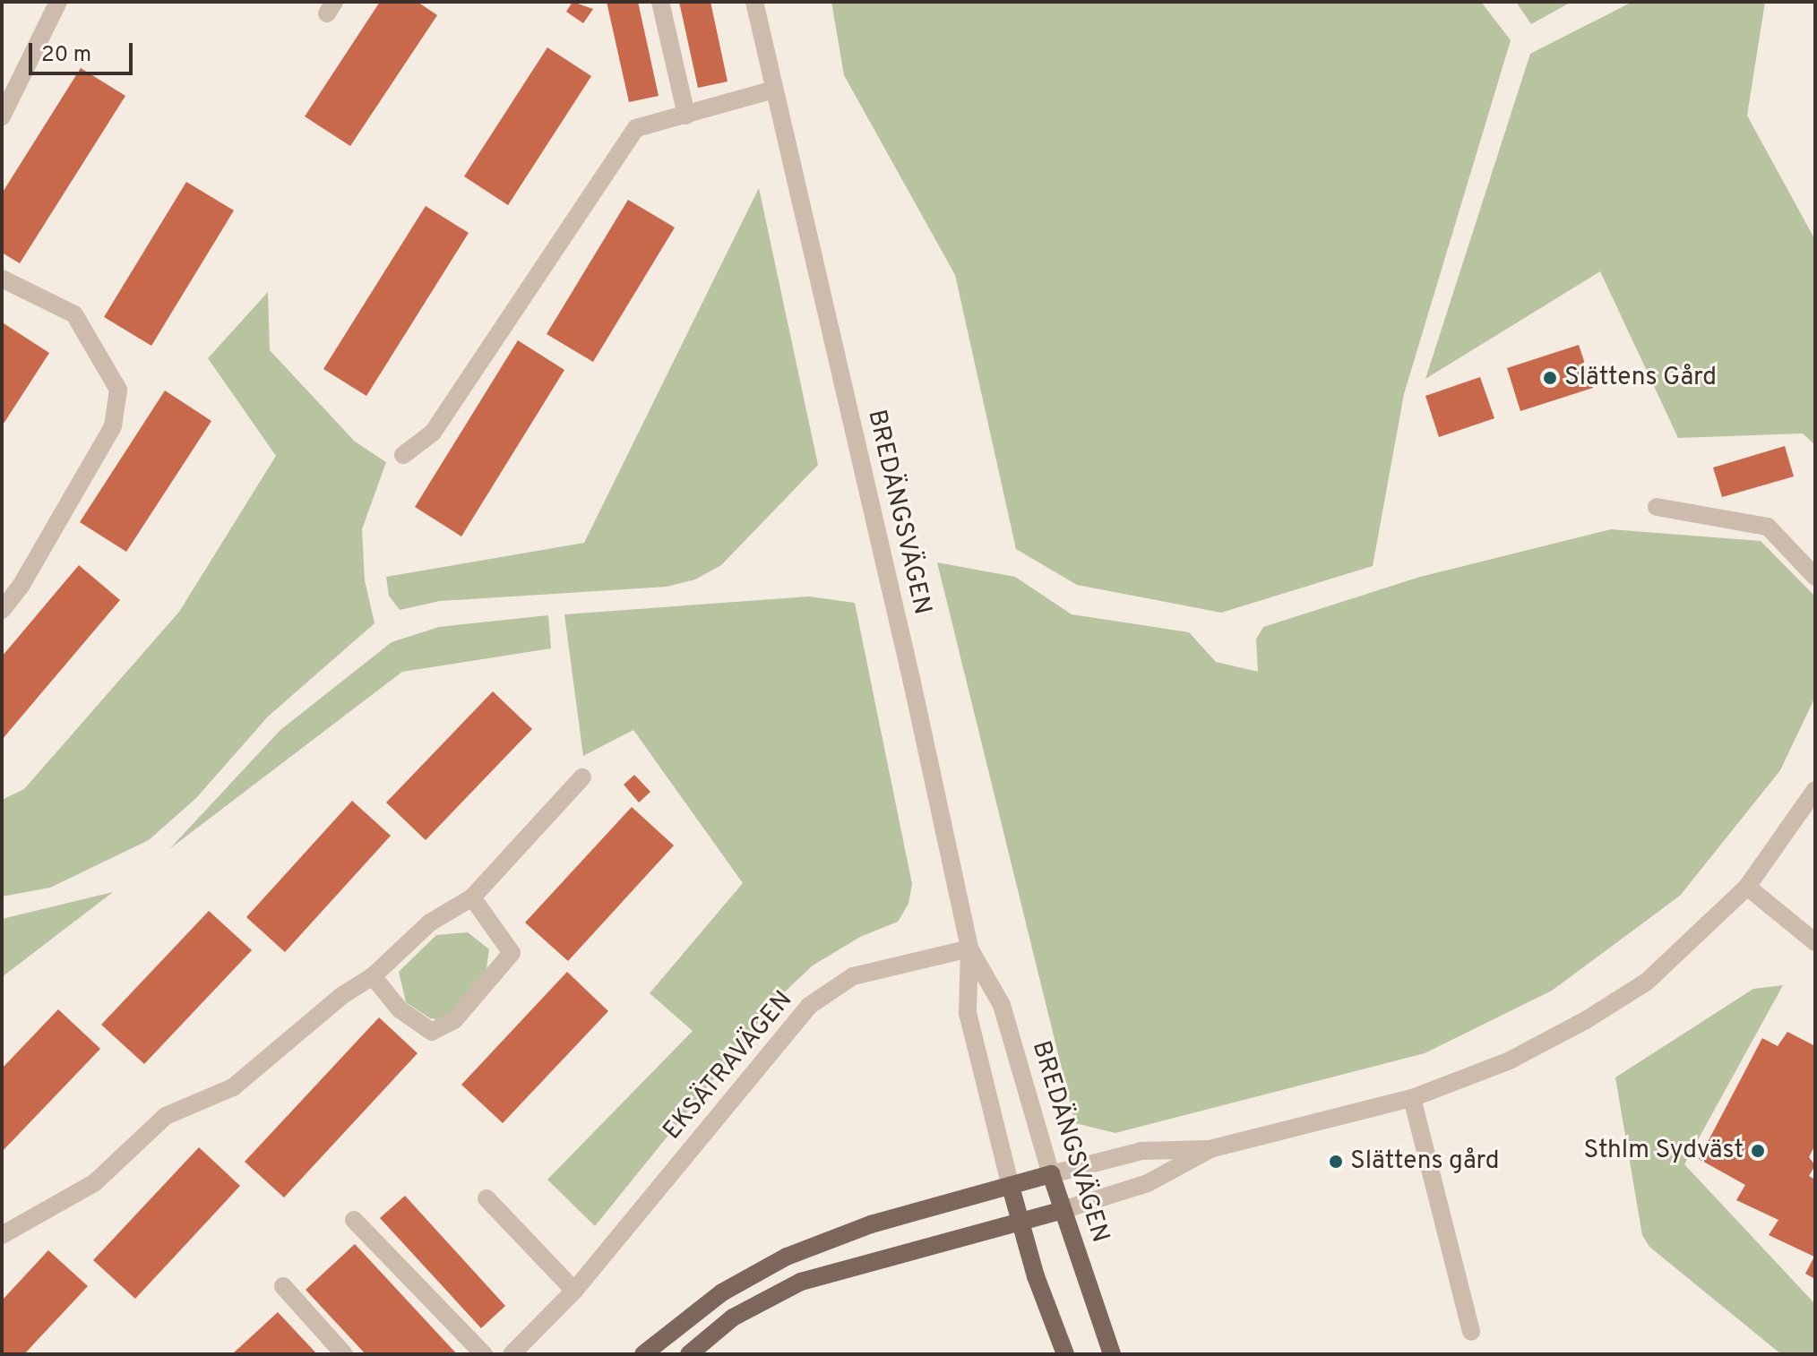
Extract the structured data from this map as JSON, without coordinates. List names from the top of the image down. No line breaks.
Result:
{"streets":{"main road":["BREDÄNGSVÄGEN"],"street":["EKSÄTRAVÄGEN"]},"crossings":[["BREDÄNGSVÄGEN","EKSÄTRAVÄGEN"]],"places":["Slättens Gård","Sthlm Sydväst","Slättens gård"],"scale_bar":"20 m"}
